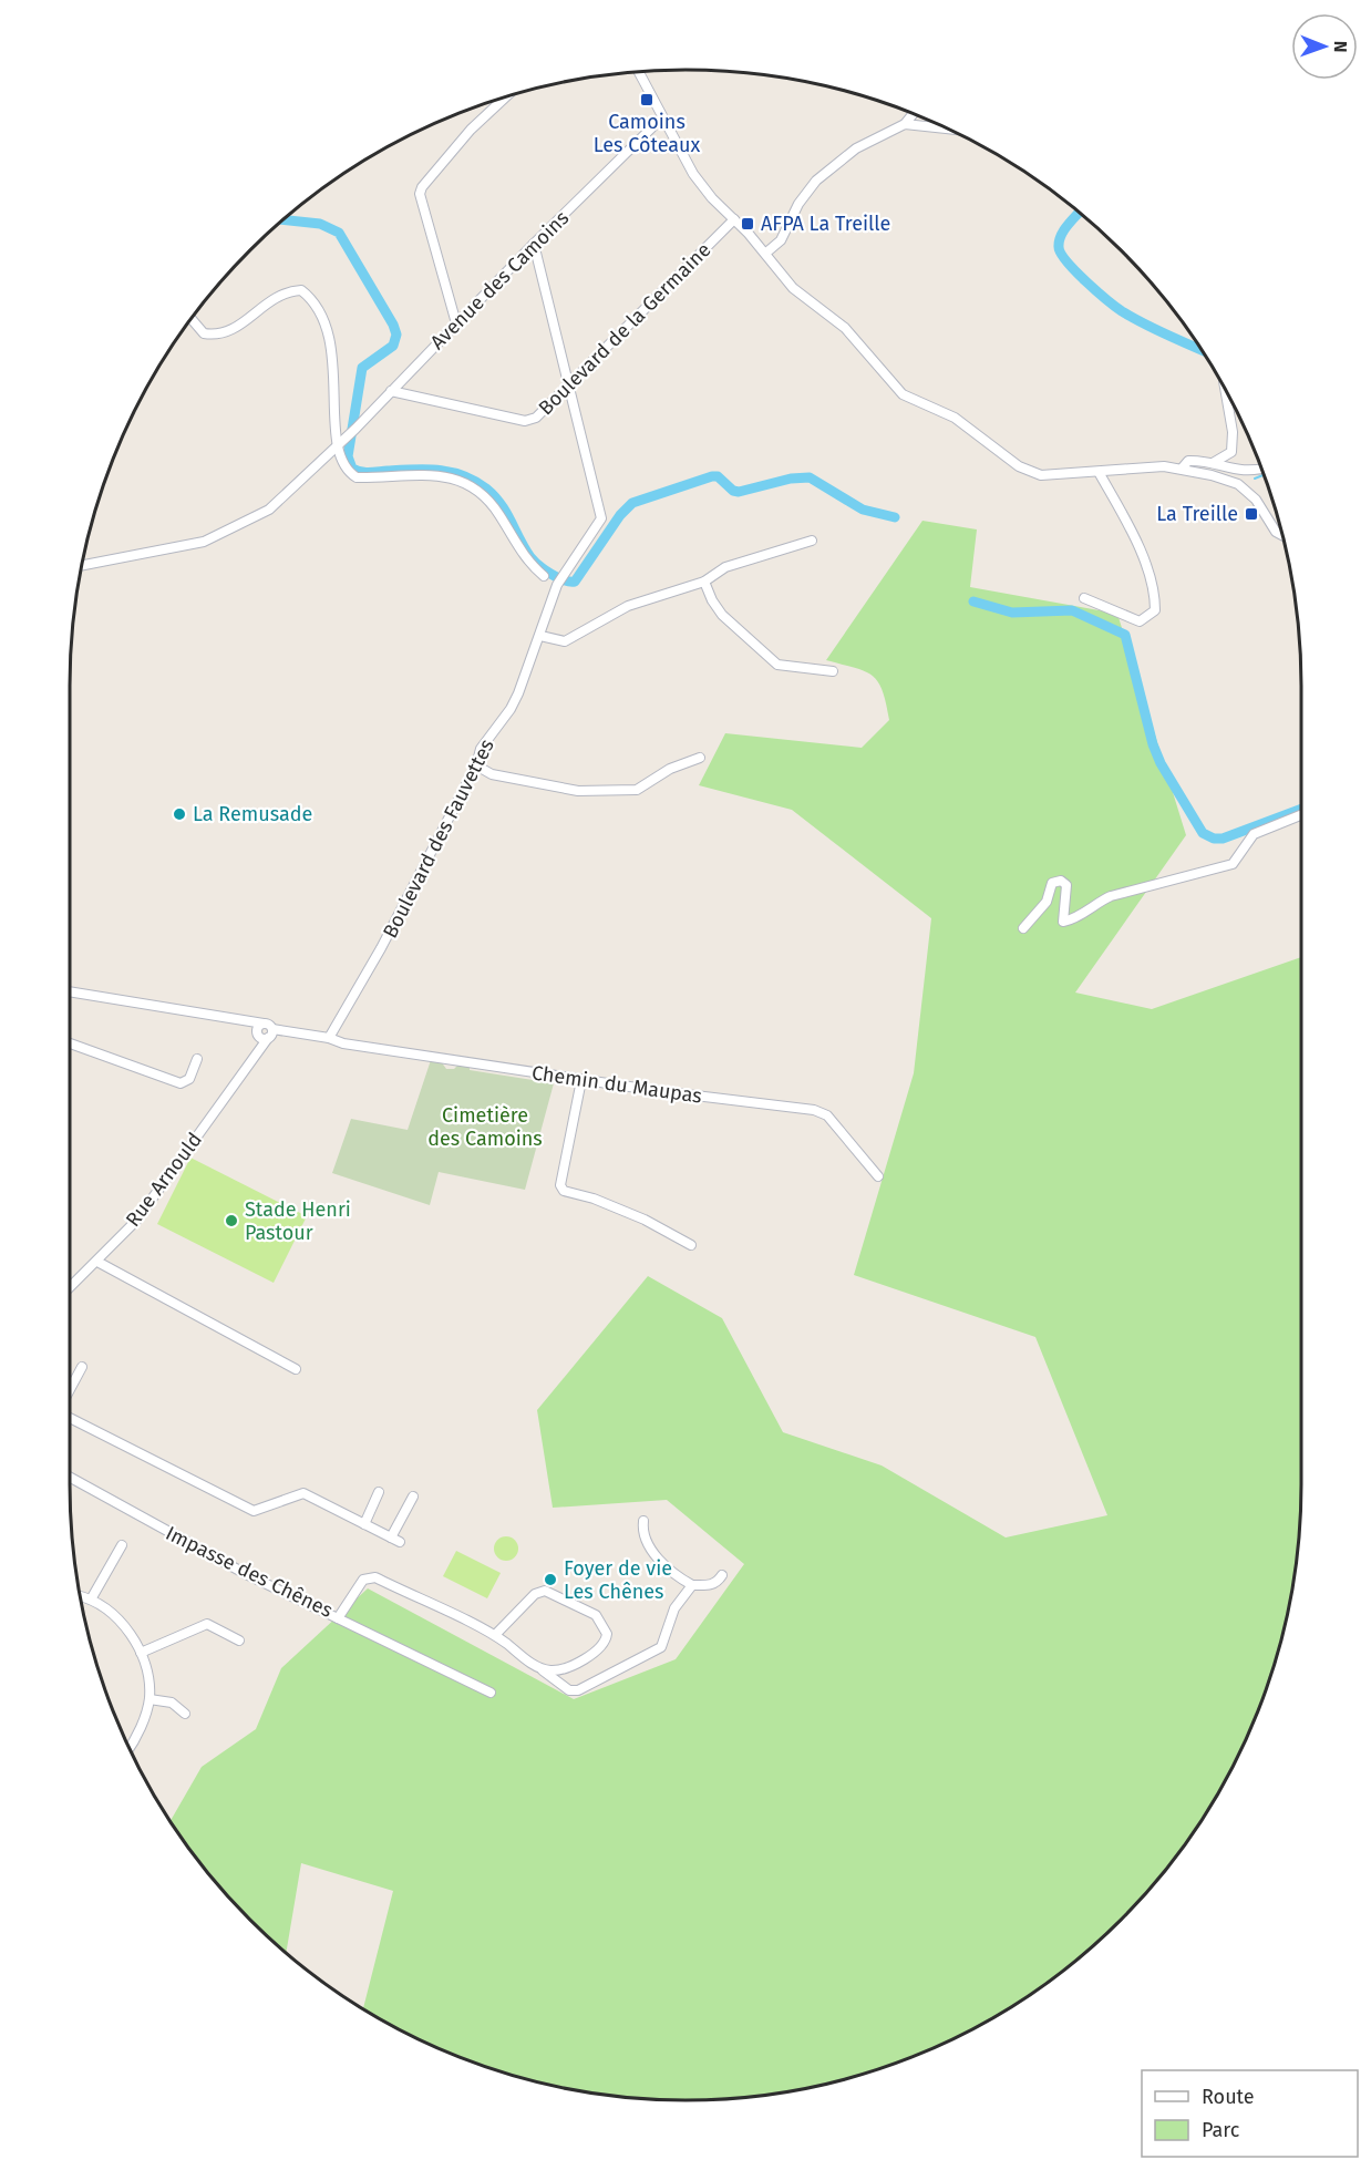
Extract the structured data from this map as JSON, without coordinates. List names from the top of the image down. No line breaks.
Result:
{"streets":{"street":["Avenue des Camoins","Boulevard de la Germaine","Boulevard des Fauvettes","Chemin du Maupas","Rue Arnould","Impasse des Chênes"]},"crossings":[["Avenue des Camoins","Boulevard de la Germaine"],["Avenue des Camoins","Boulevard des Fauvettes"],["Boulevard de la Germaine","Boulevard des Fauvettes"],["Boulevard des Fauvettes","Chemin du Maupas"]],"parks":["Cimetière des Camoins"],"places":{"transit":["Camoins Les Côteaux","AFPA La Treille","La Treille"],"other":["La Remusade","Stade Henri Pastour","Foyer de vie Les Chênes"]},"legend":["Route","Parc"],"north":"right"}
